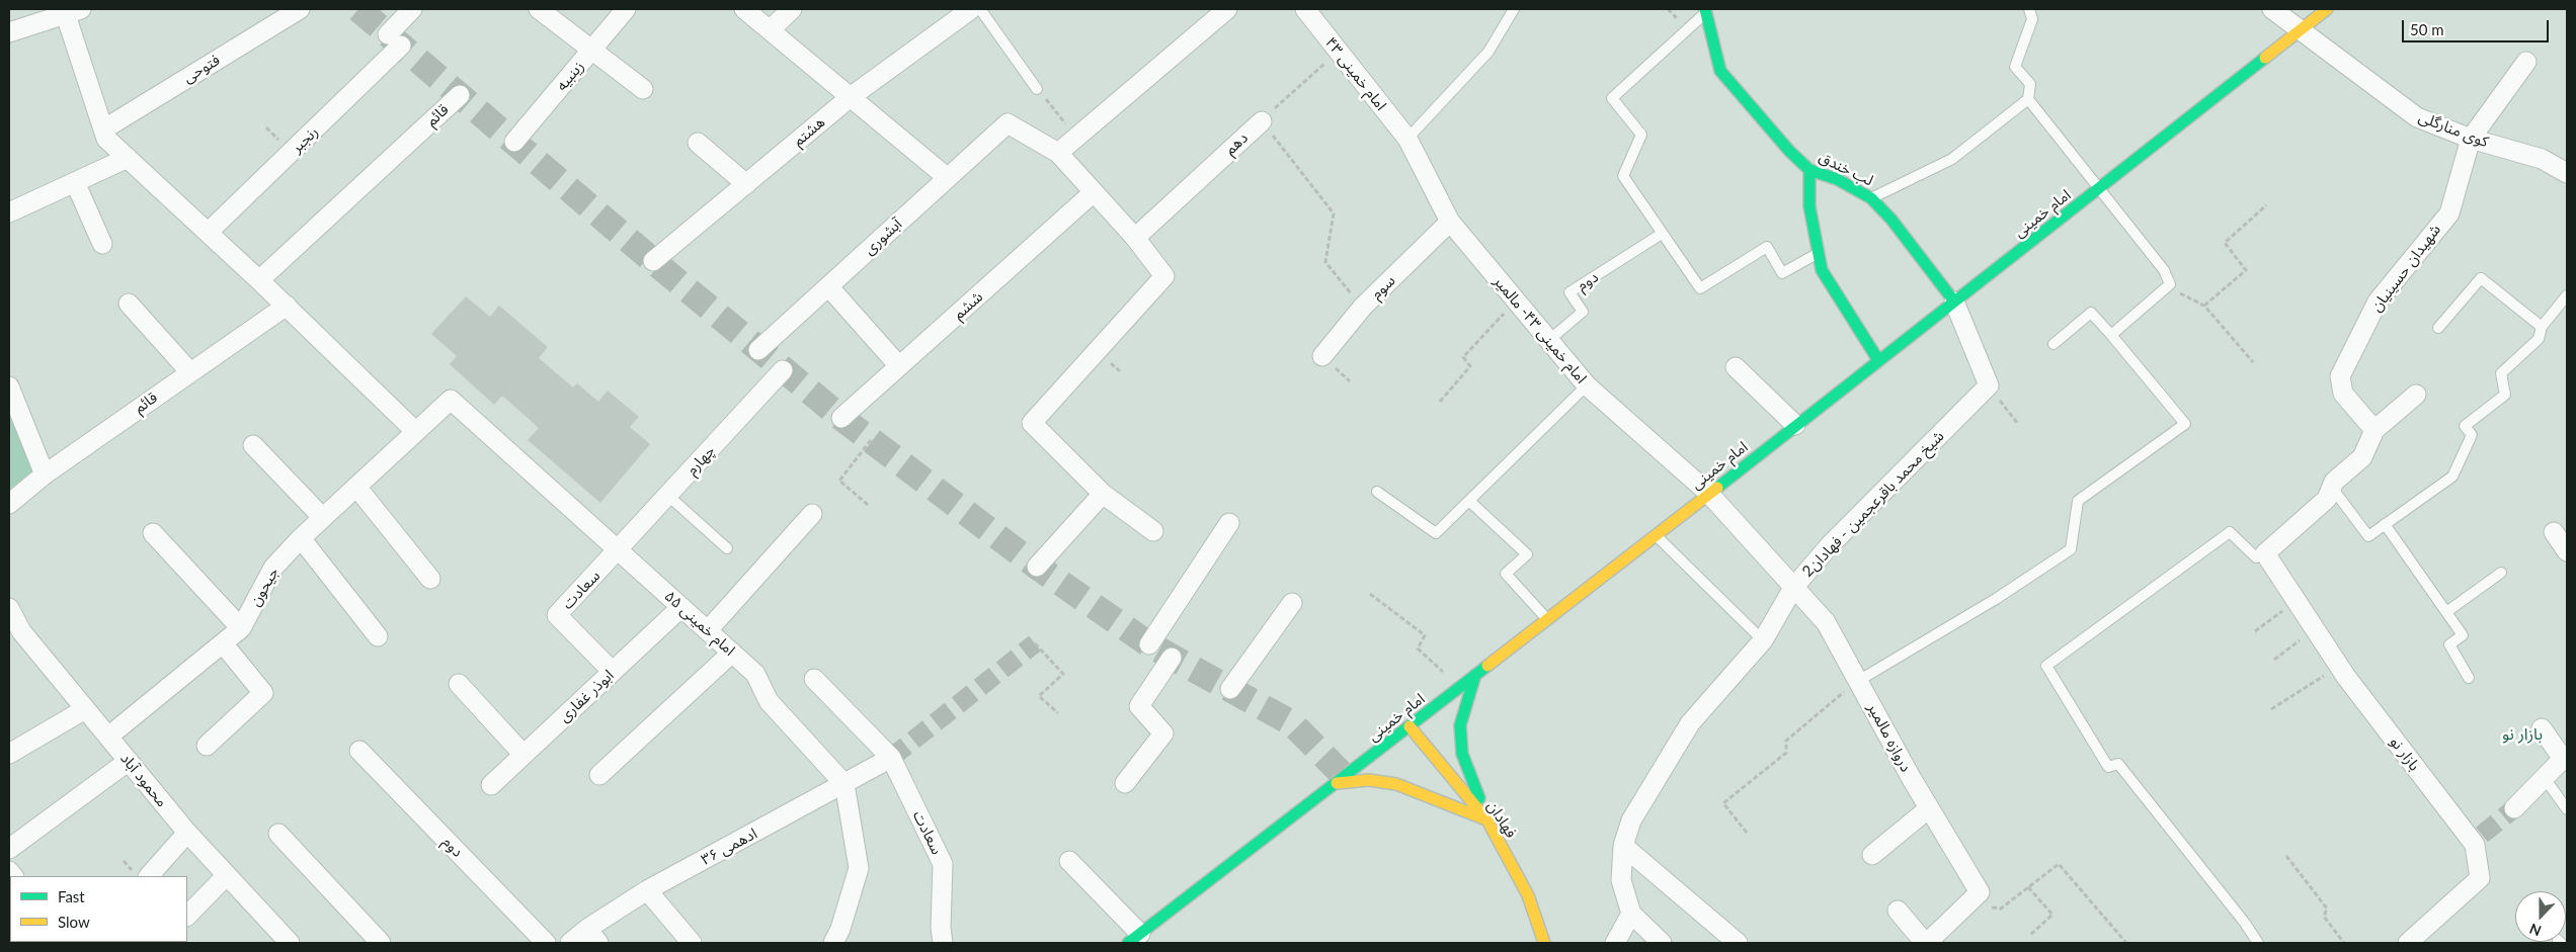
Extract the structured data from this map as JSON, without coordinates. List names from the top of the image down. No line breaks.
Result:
{"streets":{"main road":["لب خندق","امام خمینی","فهادان"],"street":["فتوحی","امام خمینی ۴۳","زینبیه","قائم","کوی منارگلی","هشتم","رنجبر","دهم","آبشوری","شهیدان حسینیان","دوم","سوم","ششم","امام خمینی ۴۳- مالمیر","چهارم","شیخ محمد باقرعجمین - فهادان2","جیحون","سعادت","امام خمینی ۵۵","ابوذر غفاری","دروازه مالمیر","بازار نو","محمود آباد","ادهمی ۳۶"]},"crossings":[["امام خمینی ۴۳","دهم"],["امام خمینی ۴۳","امام خمینی ۴۳- مالمیر"],["کوی منارگلی","امام خمینی"],["کوی منارگلی","شهیدان حسینیان"],["لب خندق","امام خمینی"],["امام خمینی","امام خمینی ۴۳- مالمیر"],["امام خمینی","فهادان"],["دوم","امام خمینی ۴۳- مالمیر"],["سوم","امام خمینی ۴۳- مالمیر"],["امام خمینی ۴۳- مالمیر","شیخ محمد باقرعجمین - فهادان2"],["امام خمینی ۴۳- مالمیر","دروازه مالمیر"],["چهارم","سعادت"],["چهارم","امام خمینی ۵۵"],["شیخ محمد باقرعجمین - فهادان2","دروازه مالمیر"],["جیحون","امام خمینی ۵۵"],["جیحون","محمود آباد"],["سعادت","امام خمینی ۵۵"],["سعادت","ابوذر غفاری"],["سعادت","ادهمی ۳۶"],["امام خمینی ۵۵","ابوذر غفاری"],["امام خمینی ۵۵","ادهمی ۳۶"]],"districts":["بازار نو"],"legend":["Fast","Slow"],"scale_bar":"50 m","north":"bottom"}
